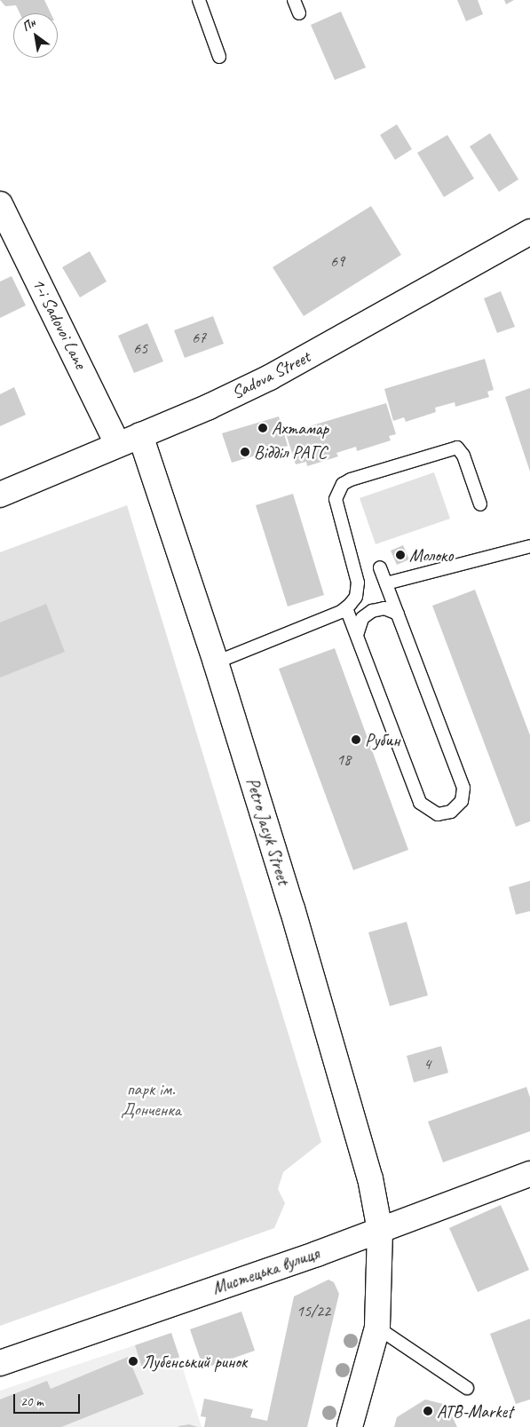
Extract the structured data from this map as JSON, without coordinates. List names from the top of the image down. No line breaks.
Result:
{"streets":{"street":["1-i Sadovoi Lane","Sadova Street","Petro Jacyk Street","Мистецька вулиця"]},"crossings":[["1-i Sadovoi Lane","Sadova Street"],["Sadova Street","Petro Jacyk Street"],["Petro Jacyk Street","Мистецька вулиця"]],"parks":["парк ім. Донченка"],"places":["Ахтамар","Відділ РАГС","Молоко","Рубин","Лубенський ринок","ATB-Market"],"house_numbers":["69","67","65","18","4","15/22"],"scale_bar":"20 m","north":"top left"}
